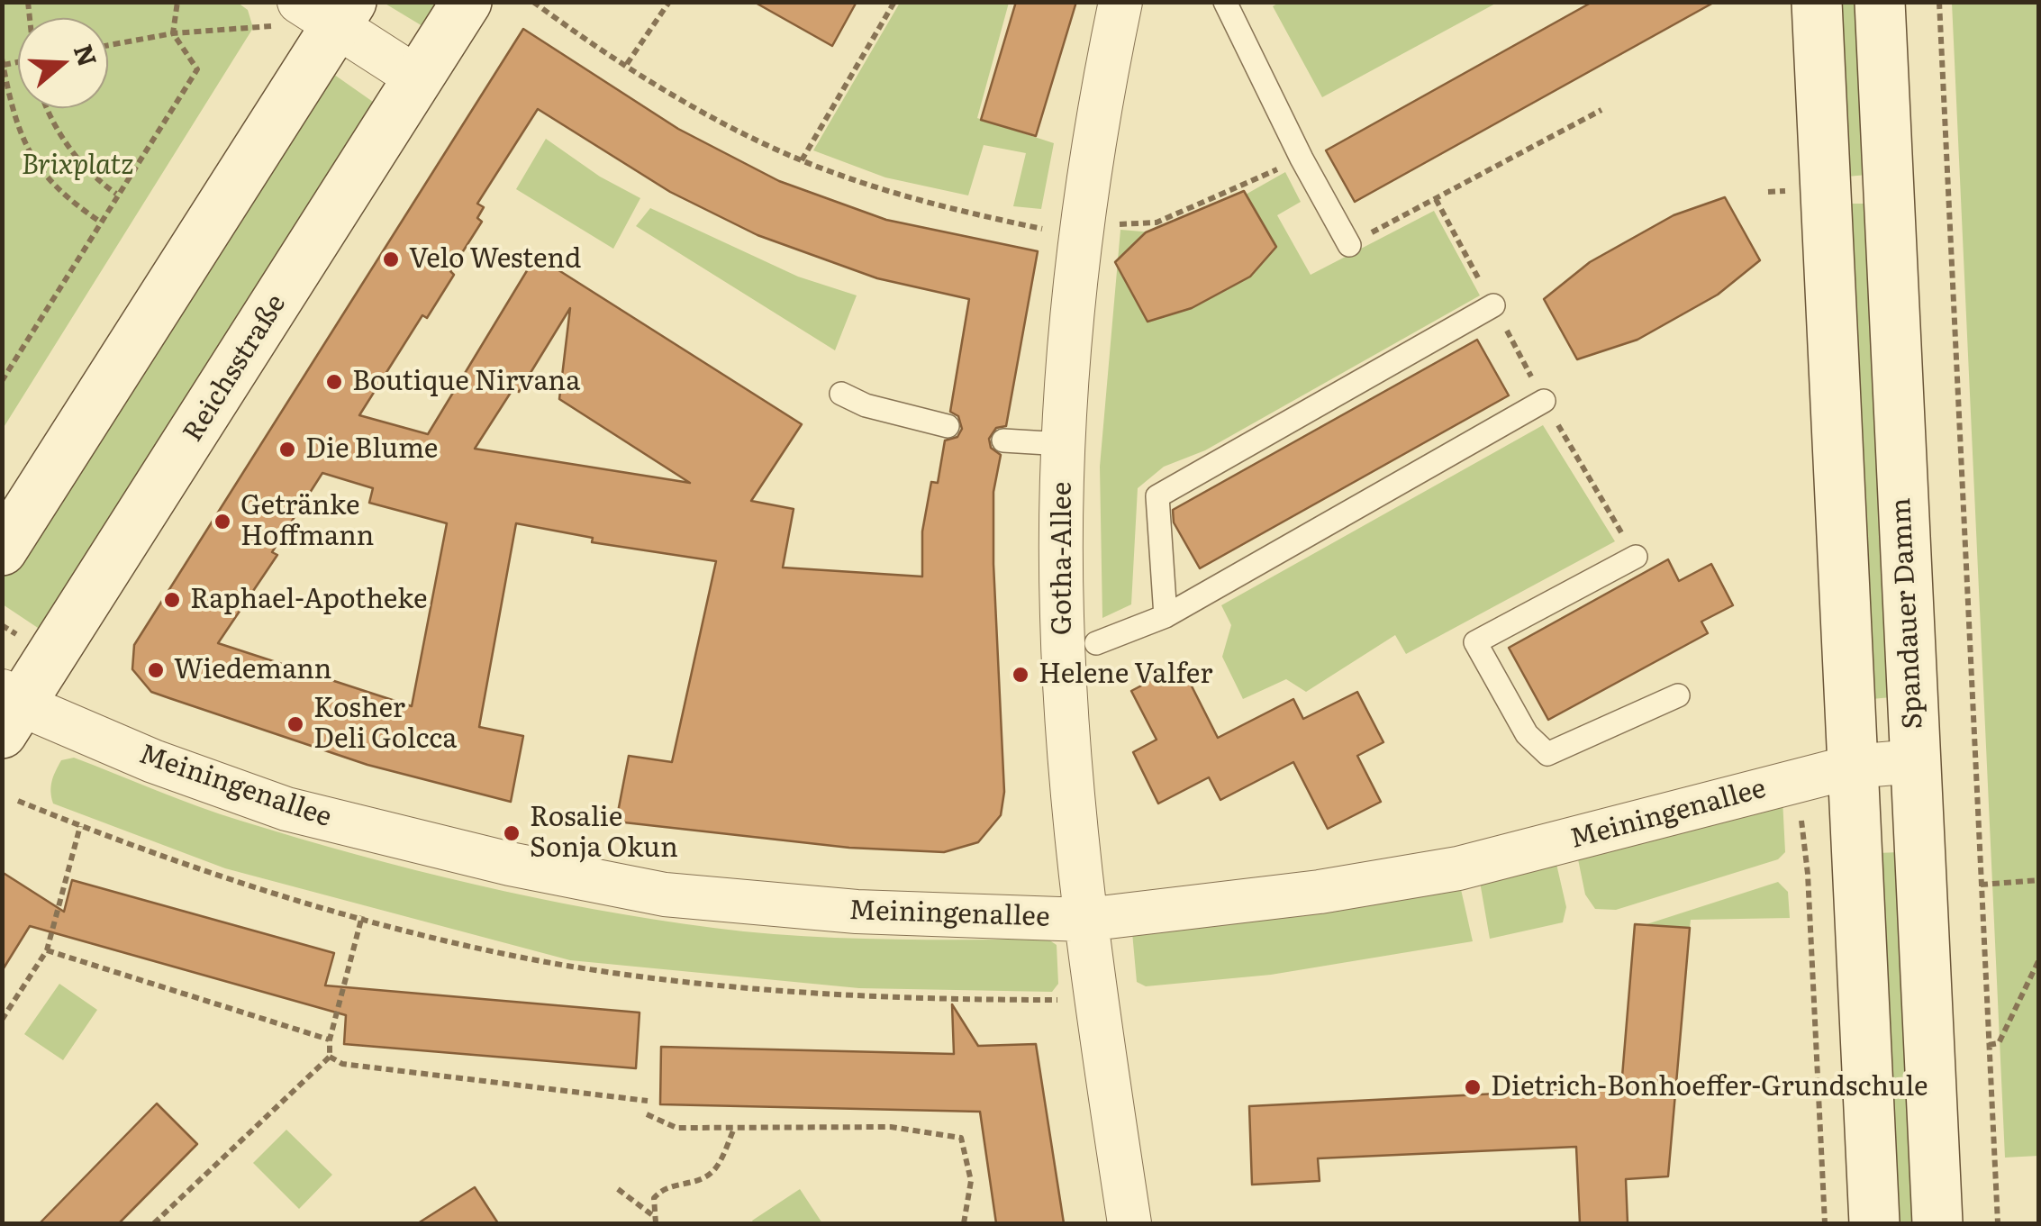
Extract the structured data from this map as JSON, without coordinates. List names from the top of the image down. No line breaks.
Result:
{"streets":{"main road":["Reichsstraße","Spandauer Damm"],"street":["Gotha-Allee","Meiningenallee"]},"crossings":[["Reichsstraße","Meiningenallee"],["Gotha-Allee","Meiningenallee"],["Spandauer Damm","Meiningenallee"]],"parks":["Brixplatz"],"places":["Velo Westend","Boutique Nirvana","Die Blume","Getränke Hoffmann","Raphael-Apotheke","Wiedemann","Helene Valfer","Kosher Deli Golcca","Rosalie Sonja Okun","Dietrich-Bonhoeffer-Grundschule"],"north":"right"}
